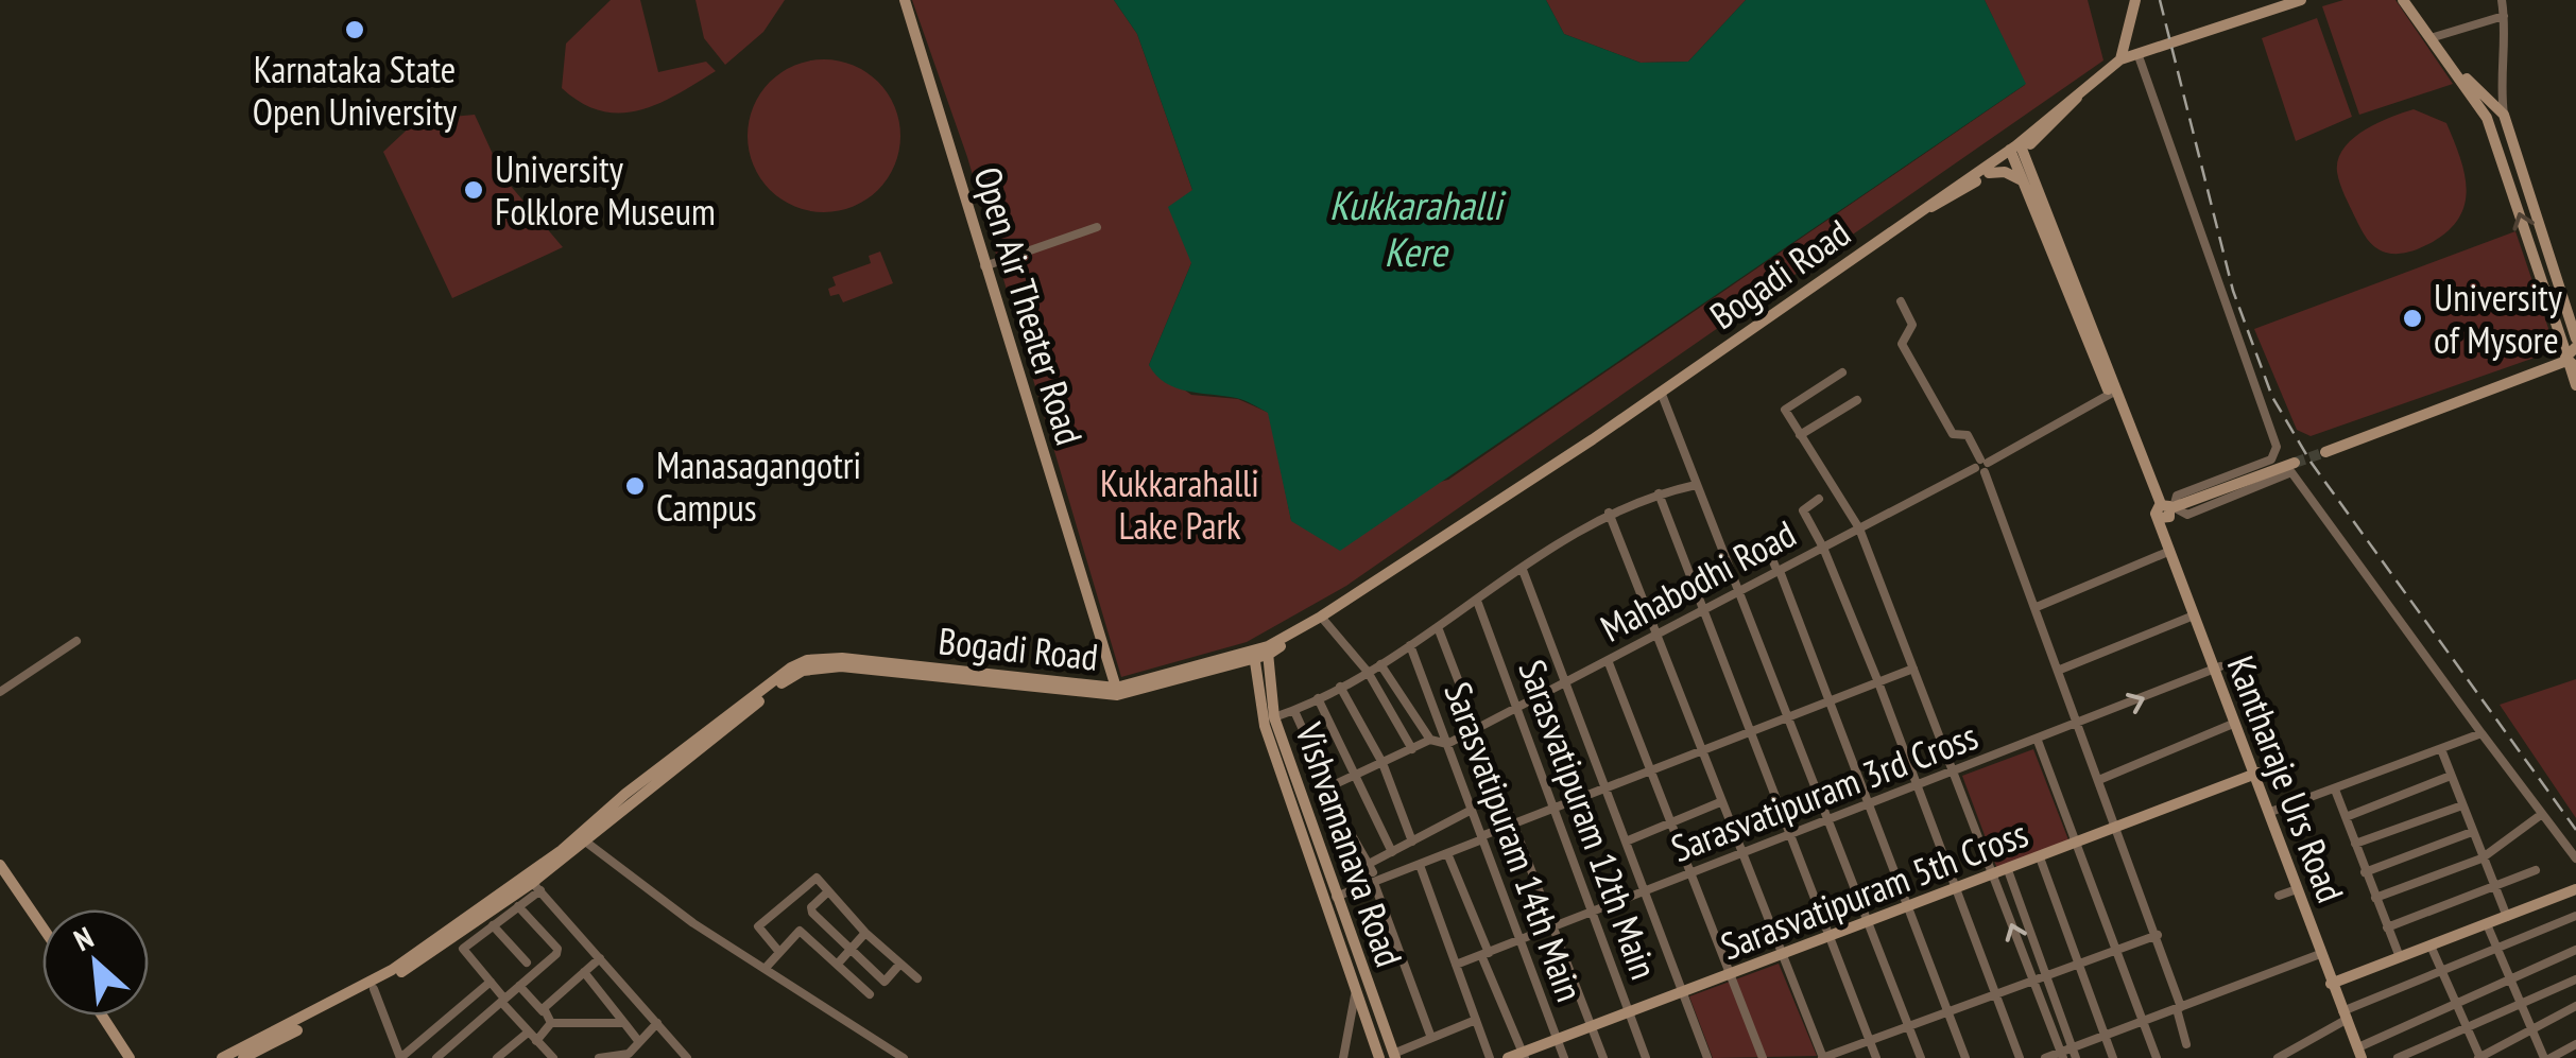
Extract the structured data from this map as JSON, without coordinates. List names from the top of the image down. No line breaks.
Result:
{"streets":{"street":["Bogadi Road","Open Air Theater Road","Mahabodhi Road","Kantharaje Urs Road","Sarasvatipuram 3rd Cross","Sarasvatipuram 12th Main","Sarasvatipuram 14th Main","Vishvamanava Road","Sarasvatipuram 5th Cross"]},"crossings":[["Bogadi Road","Open Air Theater Road"],["Bogadi Road","Kantharaje Urs Road"],["Bogadi Road","Vishvamanava Road"],["Mahabodhi Road","Kantharaje Urs Road"],["Mahabodhi Road","Sarasvatipuram 12th Main"],["Mahabodhi Road","Sarasvatipuram 14th Main"],["Kantharaje Urs Road","Sarasvatipuram 3rd Cross"],["Kantharaje Urs Road","Sarasvatipuram 5th Cross"],["Sarasvatipuram 3rd Cross","Sarasvatipuram 12th Main"],["Sarasvatipuram 3rd Cross","Sarasvatipuram 14th Main"],["Sarasvatipuram 12th Main","Sarasvatipuram 5th Cross"],["Sarasvatipuram 14th Main","Sarasvatipuram 5th Cross"]],"water":["Kukkarahalli Kere"],"parks":["Kukkarahalli Lake Park"],"places":["Karnataka State Open University","University Folklore Museum","University of Mysore","Manasagangotri Campus"],"north":"top left"}
